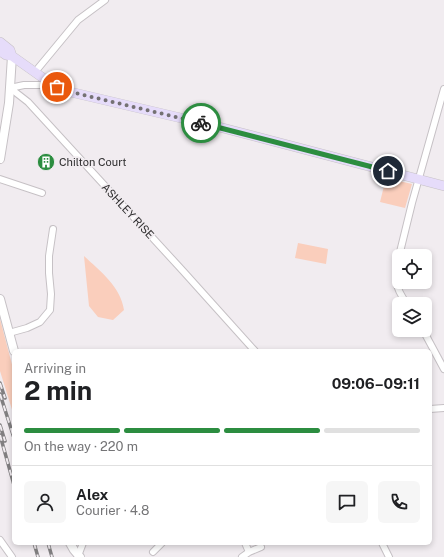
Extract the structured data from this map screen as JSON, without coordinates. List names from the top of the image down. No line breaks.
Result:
{"streets":{"street":["ASHLEY RISE"]},"places":{"building":["Chilton Court"]},"page":{"heading":["2 min","Arriving in","09:06–09:11"],"panel":["Alex","Courier · 4.8"],"bar":"On the way · 220 m"}}
